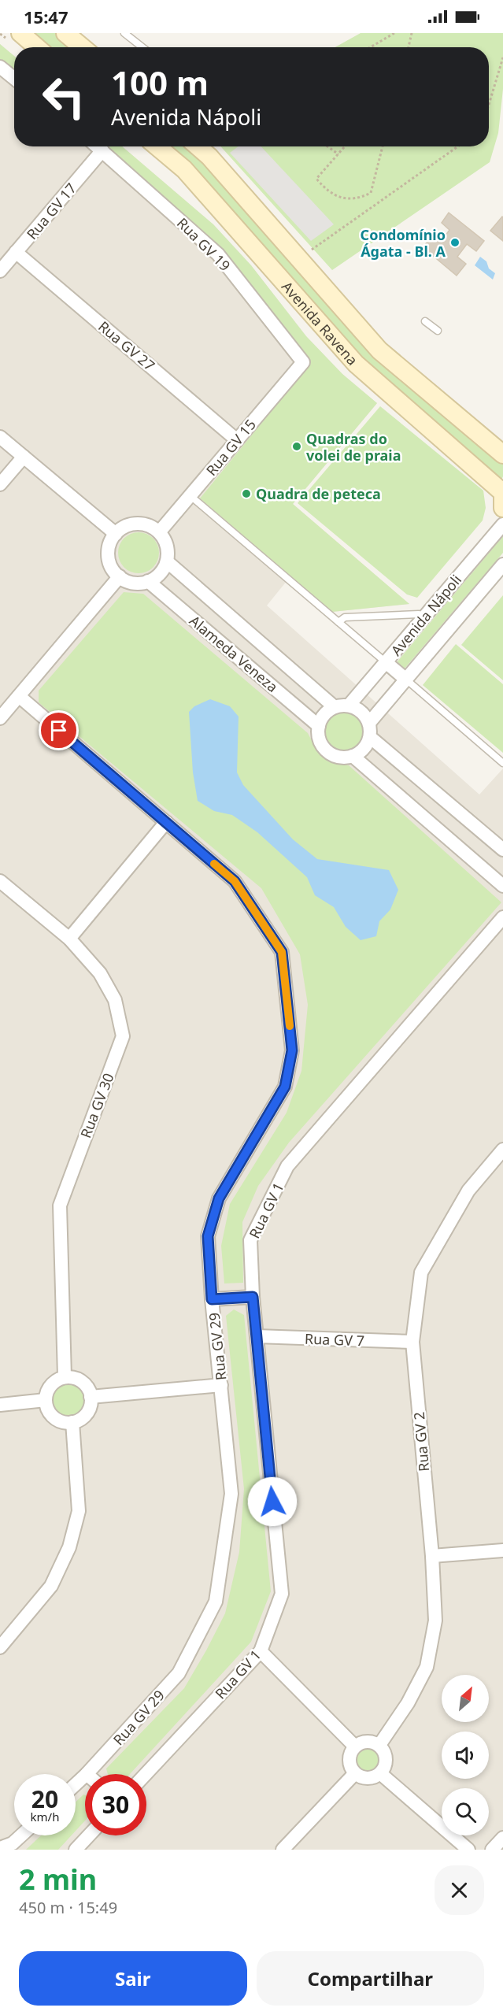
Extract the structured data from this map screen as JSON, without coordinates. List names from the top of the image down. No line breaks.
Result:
{"streets":{"main road":["Avenida Ravena"],"street":["Rua GV 17","Rua GV 19","Rua GV 27","Rua GV 15","Avenida Nápoli","Alameda Veneza","Rua GV 30","Rua GV 1","Rua GV 7","Rua GV 29","Rua GV 2"]},"crossings":[["Rua GV 17","Rua GV 19"],["Rua GV 17","Rua GV 27"],["Rua GV 19","Rua GV 15"],["Rua GV 27","Rua GV 15"],["Rua GV 15","Alameda Veneza"],["Avenida Nápoli","Alameda Veneza"],["Rua GV 1","Rua GV 7"],["Rua GV 7","Rua GV 2"]],"places":["Condomínio Ágata - Bl. A","Quadras do volei de praia","Quadra de peteca"],"north":"top right","page":{"status":"15:47","turn":["100 m","Avenida Nápoli"],"speed":"20 km/h","limit":"30","heading":["2 min","450 m · 15:49"],"buttons":["Sair","Compartilhar"]}}
